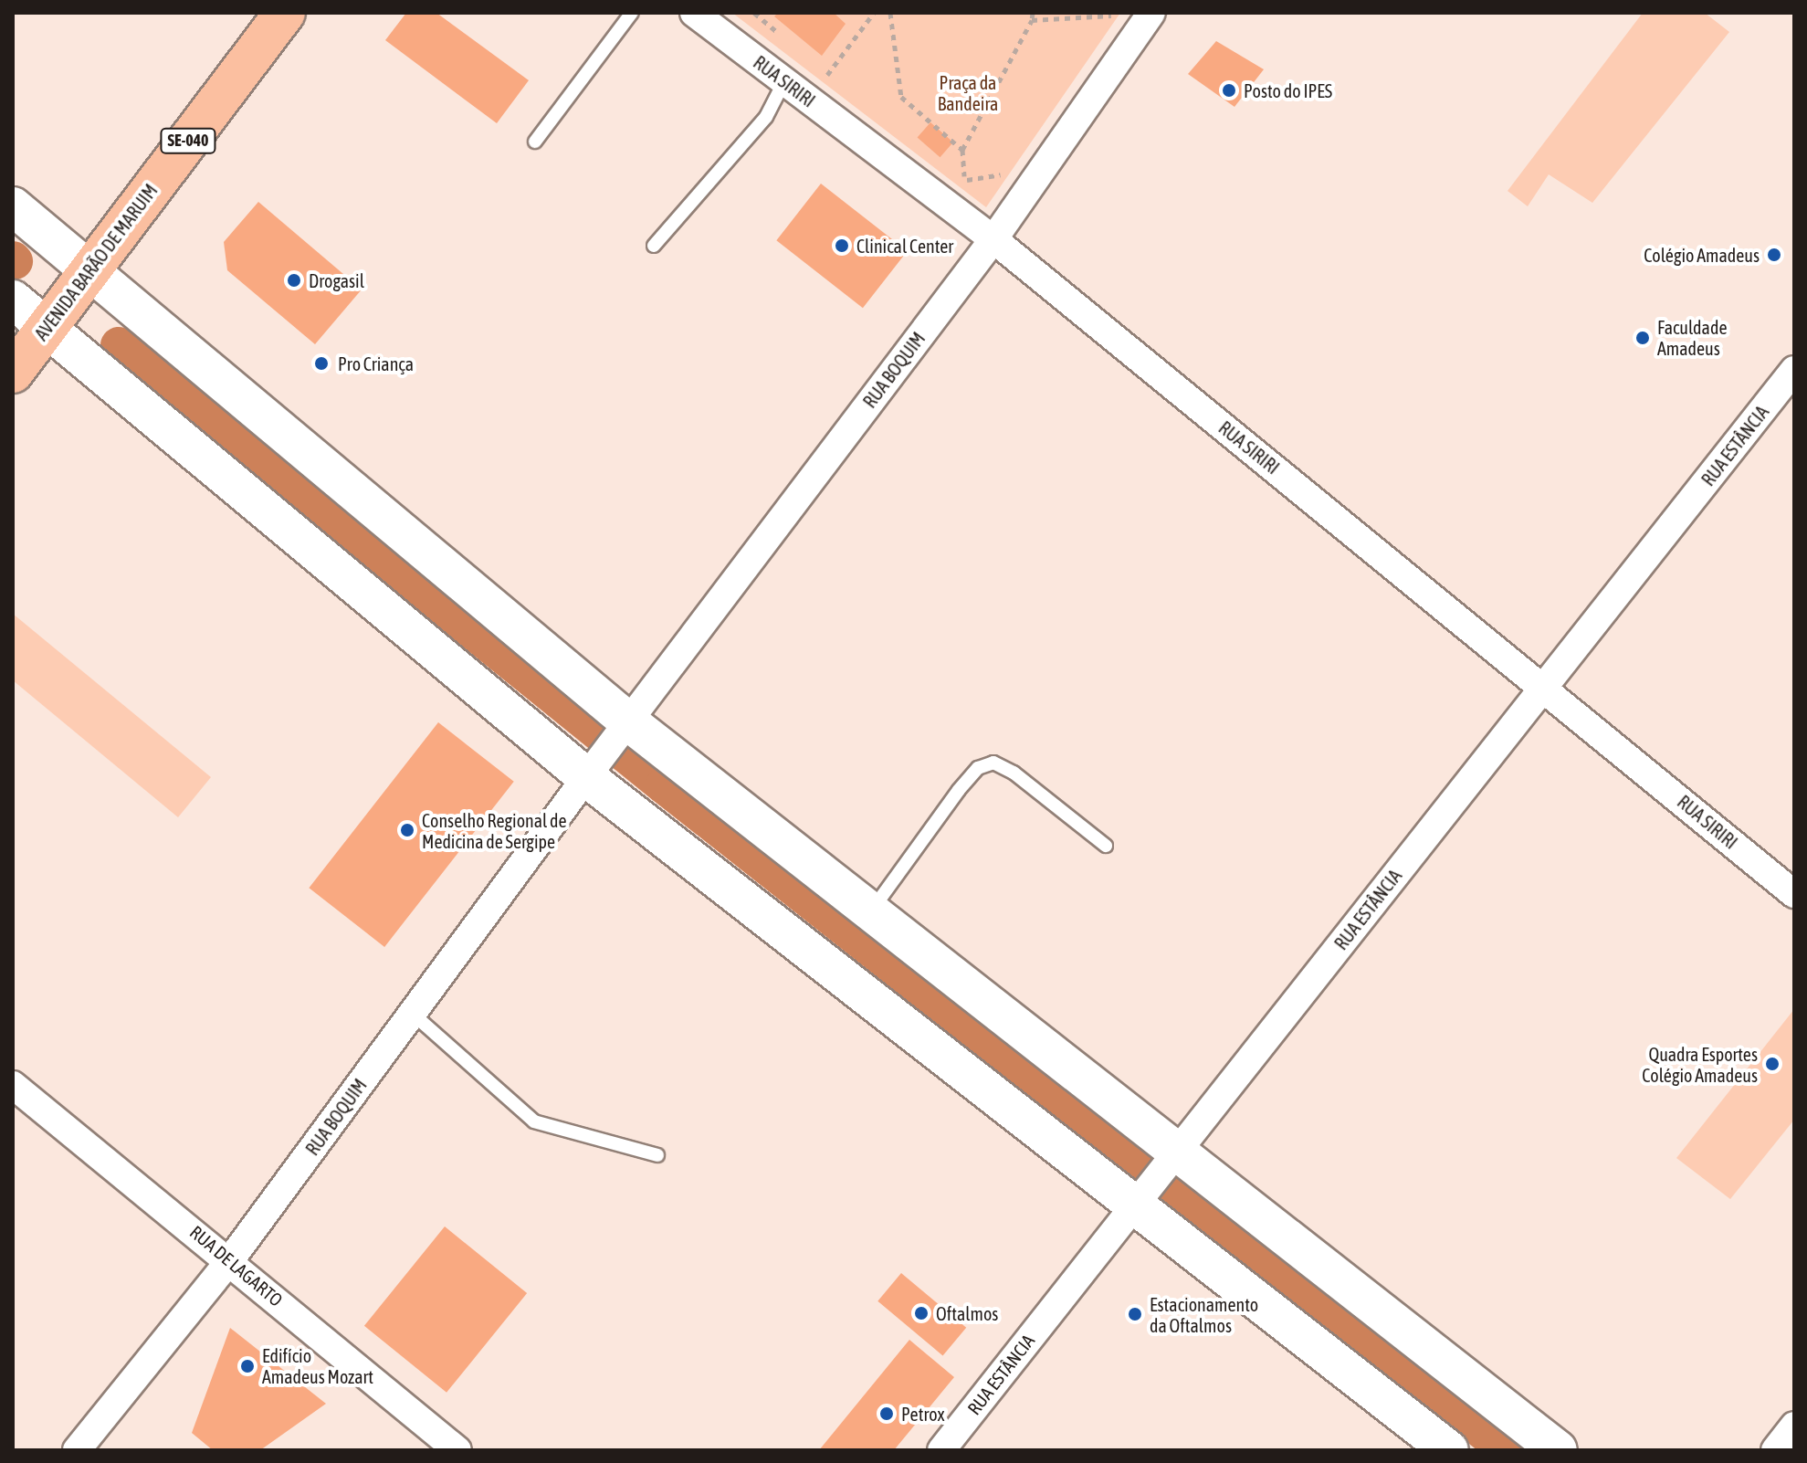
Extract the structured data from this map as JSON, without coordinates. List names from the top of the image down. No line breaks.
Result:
{"streets":{"main road":["SE-040","AVENIDA BARÃO DE MARUIM"],"street":["RUA SIRIRI","RUA BOQUIM","RUA ESTÂNCIA","RUA DE LAGARTO"]},"crossings":[["RUA SIRIRI","RUA BOQUIM"],["RUA SIRIRI","RUA ESTÂNCIA"],["RUA BOQUIM","RUA DE LAGARTO"]],"parks":["Praça da Bandeira"],"places":["Posto do IPES","Clinical Center","Colégio Amadeus","Drogasil","Faculdade Amadeus","Pro Criança","Conselho Regional de Medicina de Sergipe","Quadra Esportes Colégio Amadeus","Oftalmos","Estacionamento da Oftalmos","Edifício Amadeus Mozart","Petrox"]}
